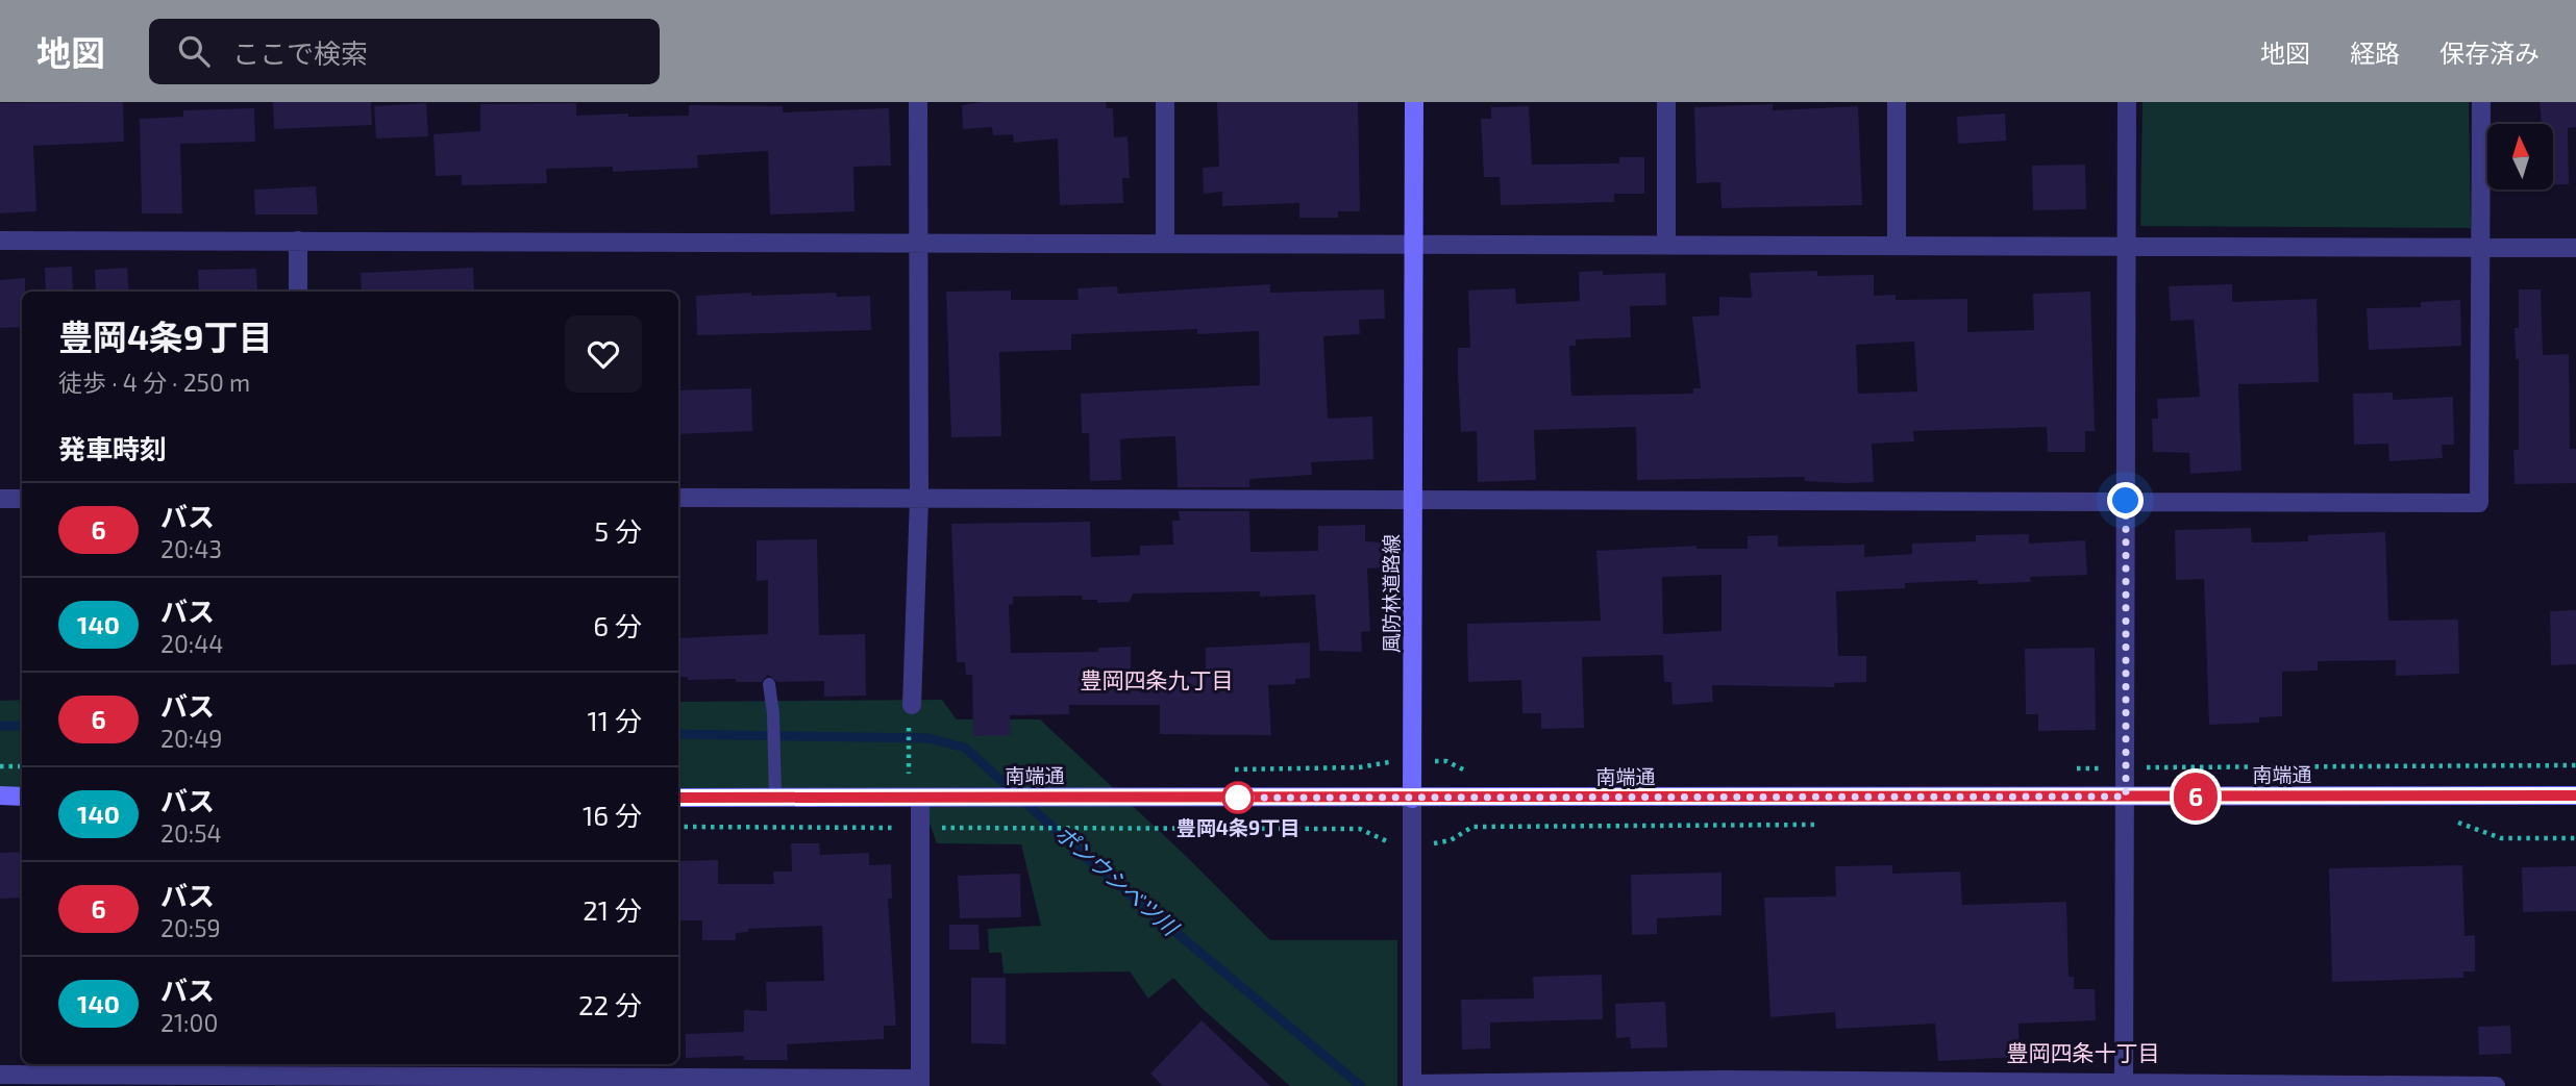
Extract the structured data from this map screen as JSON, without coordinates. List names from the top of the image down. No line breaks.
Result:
{"streets":{"main road":["風防林道路線","南端通"]},"crossings":[["風防林道路線","南端通"]],"districts":["豊岡四条九丁目","豊岡四条十丁目"],"water":["ポンウシベツ川"],"places":["豊岡4条9丁目"],"lines":["bus line 6"],"north":"top","page":{"header":"地図","search":"ここで検索","nav":["地図","経路","保存済み"],"on_map":"6","heading":[["豊岡4条9丁目","徒歩 · 4 分 · 250 m"],"発車時刻"],"list":[{"mark":"6","name":"バス","note":"20:43","value":"5 分"},{"mark":"140","name":"バス","note":"20:44","value":"6 分"},{"mark":"6","name":"バス","note":"20:49","value":"11 分"},{"mark":"140","name":"バス","note":"20:54","value":"16 分"},{"mark":"6","name":"バス","note":"20:59","value":"21 分"},{"mark":"140","name":"バス","note":"21:00","value":"22 分"}]}}
